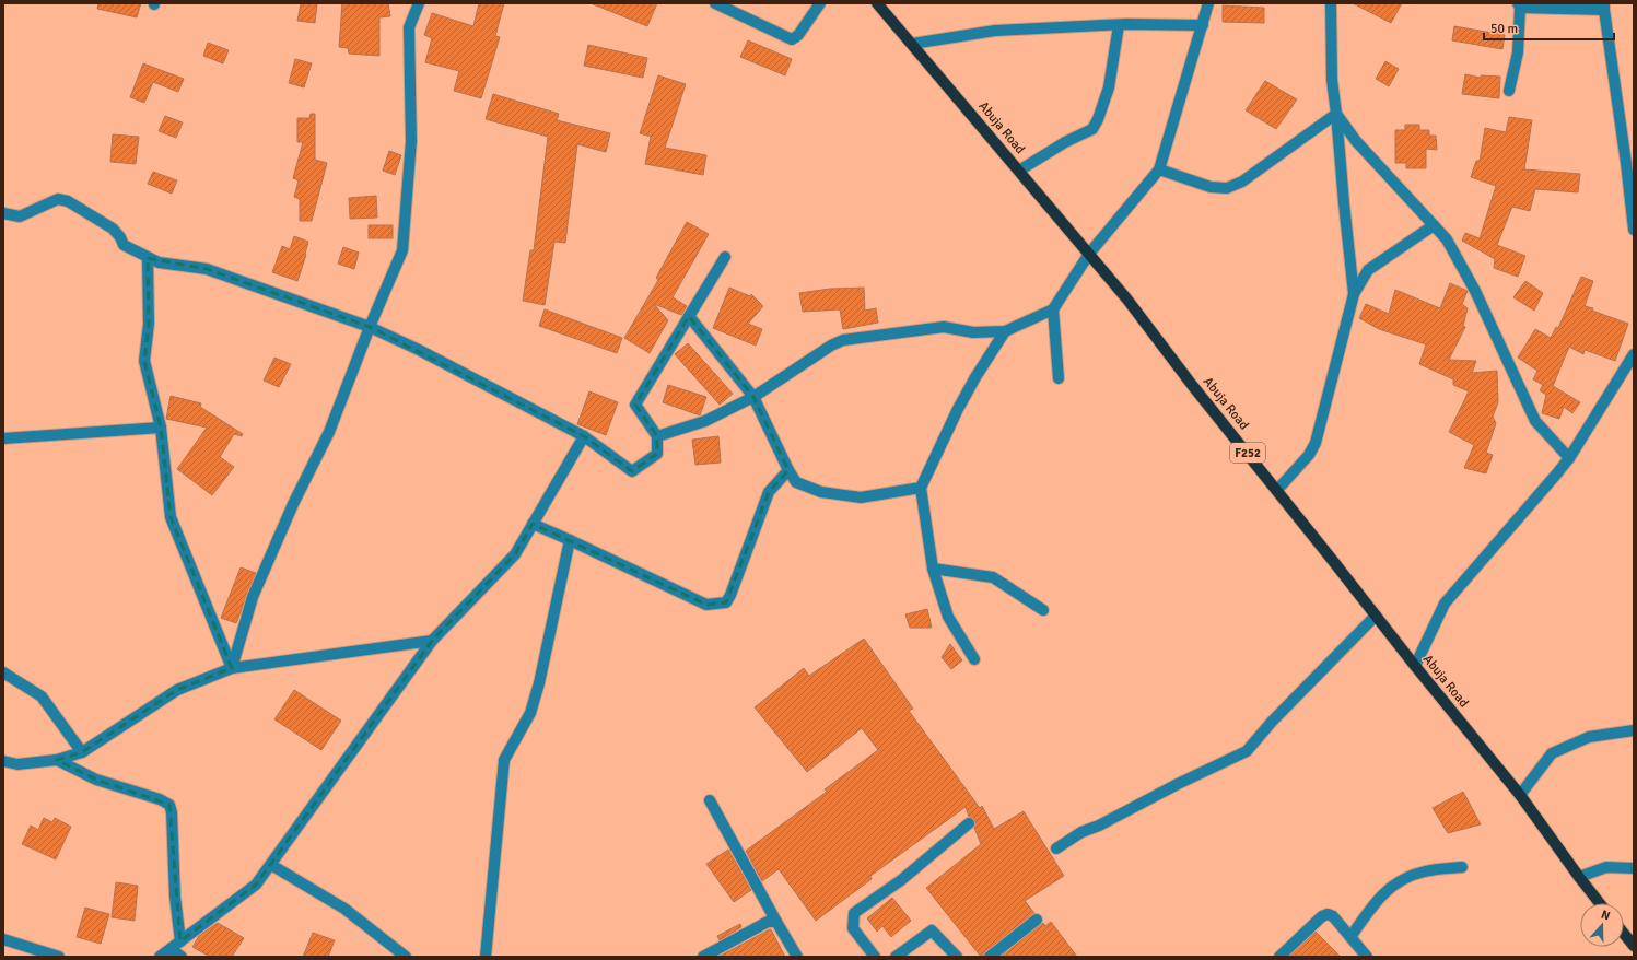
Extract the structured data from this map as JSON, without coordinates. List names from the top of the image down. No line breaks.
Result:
{"streets":{"main road":["Abuja Road","F252"]},"scale_bar":"50 m","north":"top"}
